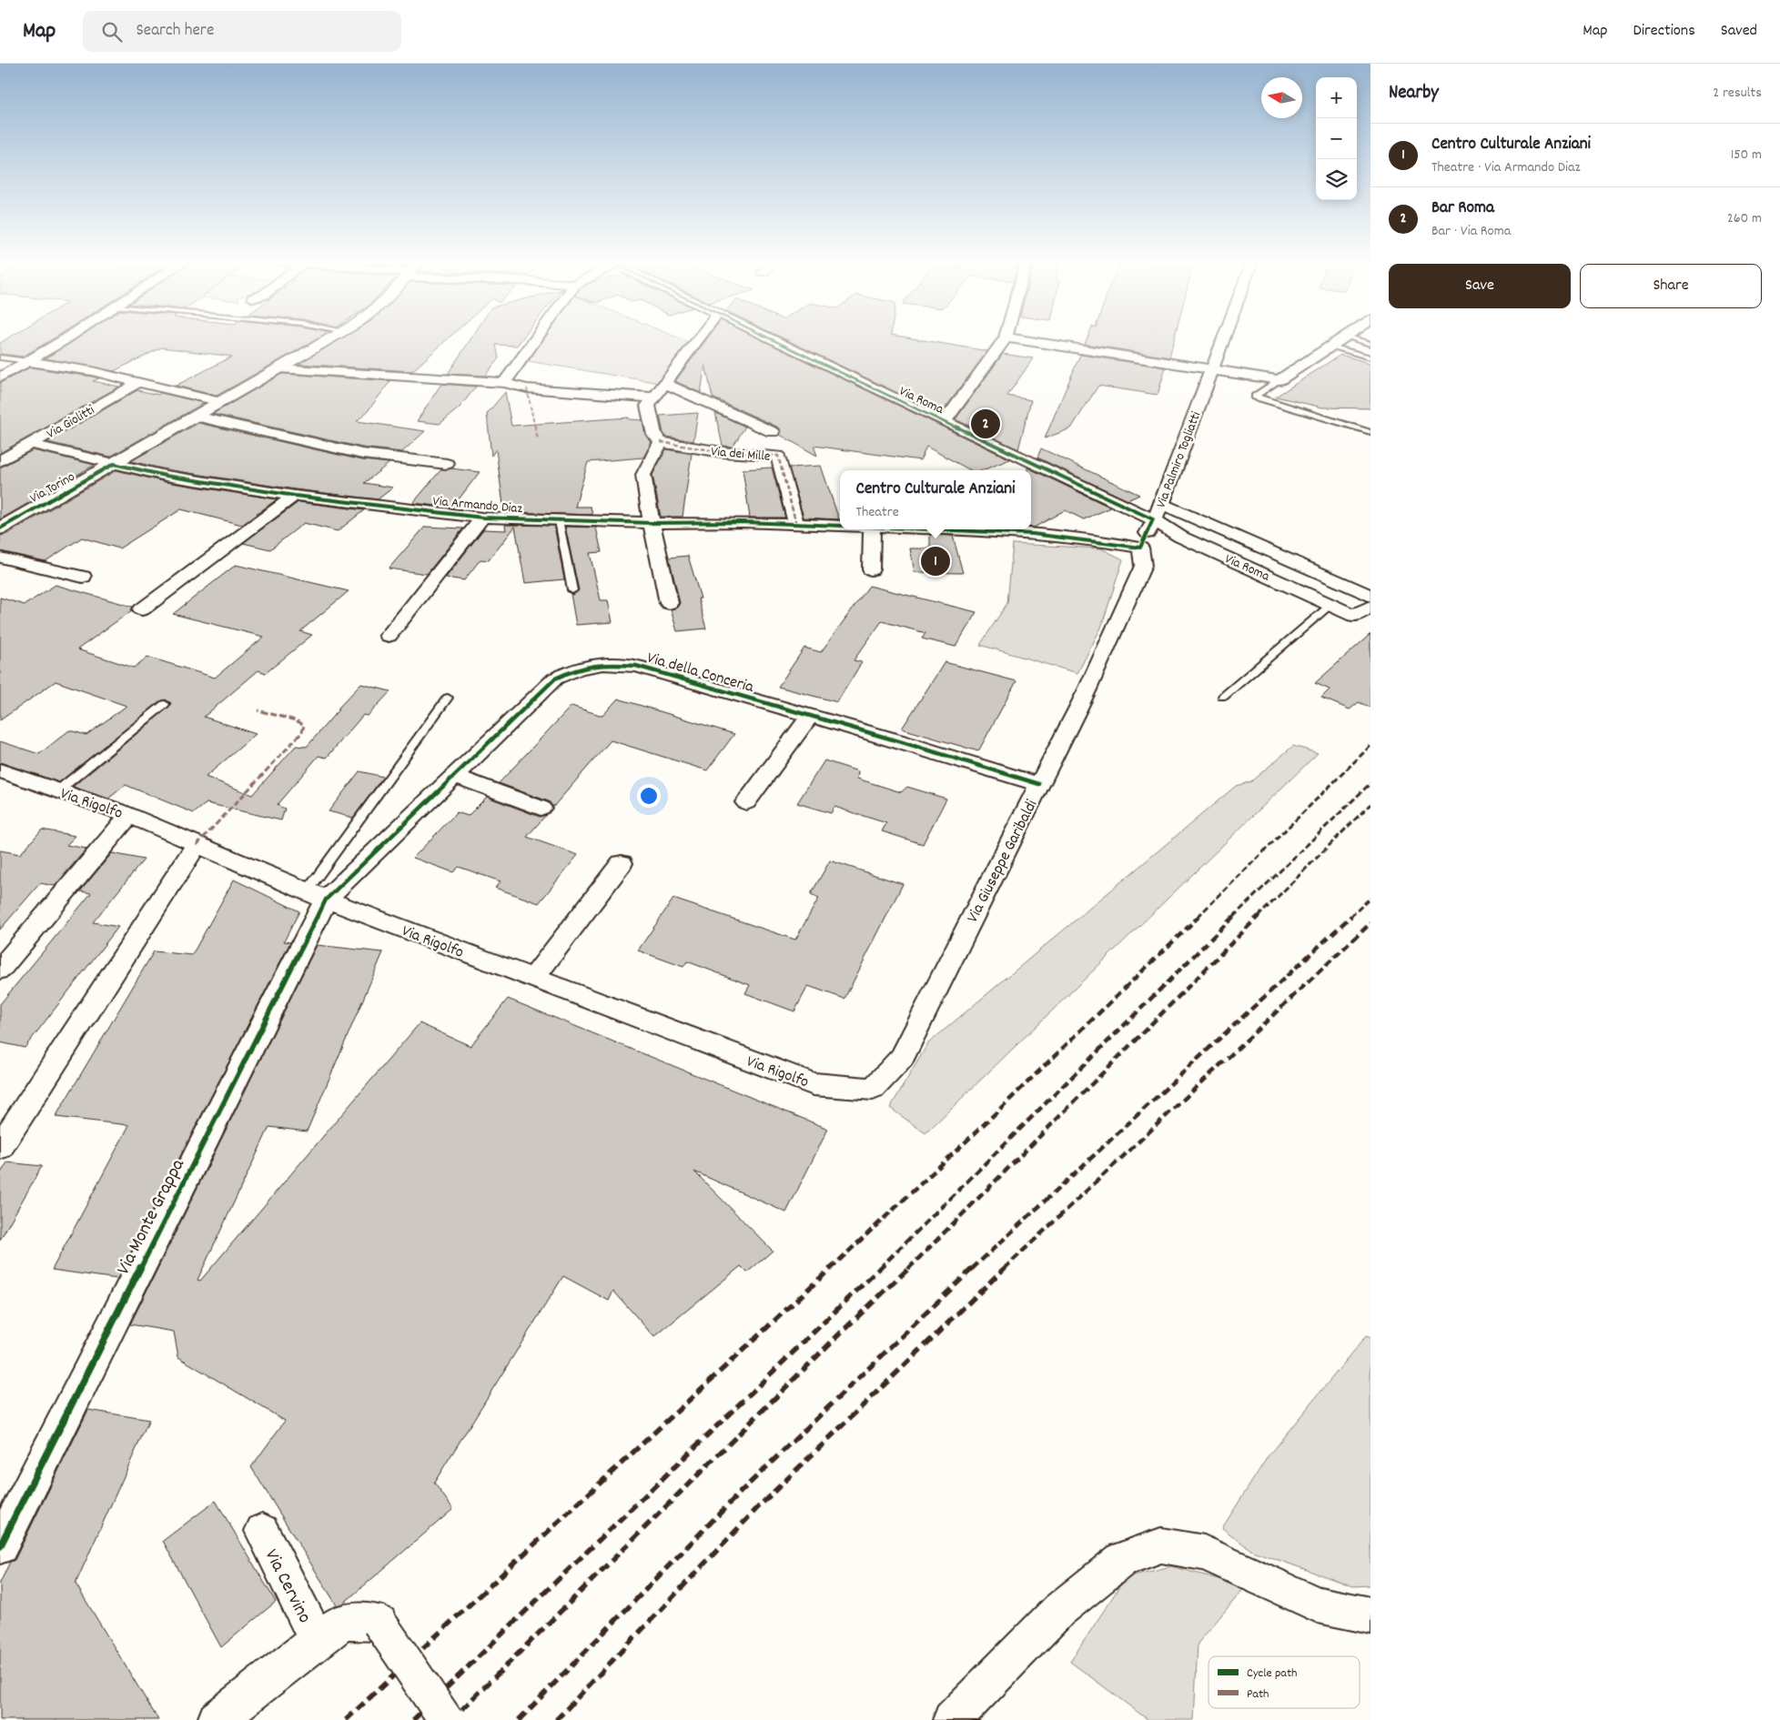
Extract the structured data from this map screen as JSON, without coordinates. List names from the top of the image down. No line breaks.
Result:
{"streets":{"main road":["Via Torino"],"street":["Via Roma","Via Giolitti","Via dei Mille","Via Palmiro Togliatti","Via Armando Diaz","Via della Conceria","Via Rigolfo","Via Giuseppe Garibaldi","Via Monte Grappa","Via Cervino"]},"crossings":[["Via Roma","Via Palmiro Togliatti"],["Via Giolitti","Via Armando Diaz"],["Via dei Mille","Via Armando Diaz"],["Via Palmiro Togliatti","Via Giuseppe Garibaldi"],["Via Torino","Via Armando Diaz"],["Via della Conceria","Via Rigolfo"],["Via della Conceria","Via Giuseppe Garibaldi"],["Via della Conceria","Via Monte Grappa"],["Via Rigolfo","Via Giuseppe Garibaldi"],["Via Rigolfo","Via Monte Grappa"]],"legend":["Cycle path","Path"],"north":"left","page":{"header":"Map","search":"Search here","nav":["Map","Directions","Saved"],"heading":["Nearby","2 results"],"map_buttons":["+","−"],"list":[{"mark":"1","name":"Centro Culturale Anziani","note":"Theatre · Via Armando Diaz","value":"150 m"},{"mark":"2","name":"Bar Roma","note":"Bar · Via Roma","value":"260 m"}],"buttons":["Save","Share"],"pins":["2","1"],"popup":["Centro Culturale Anziani","Theatre"]}}
